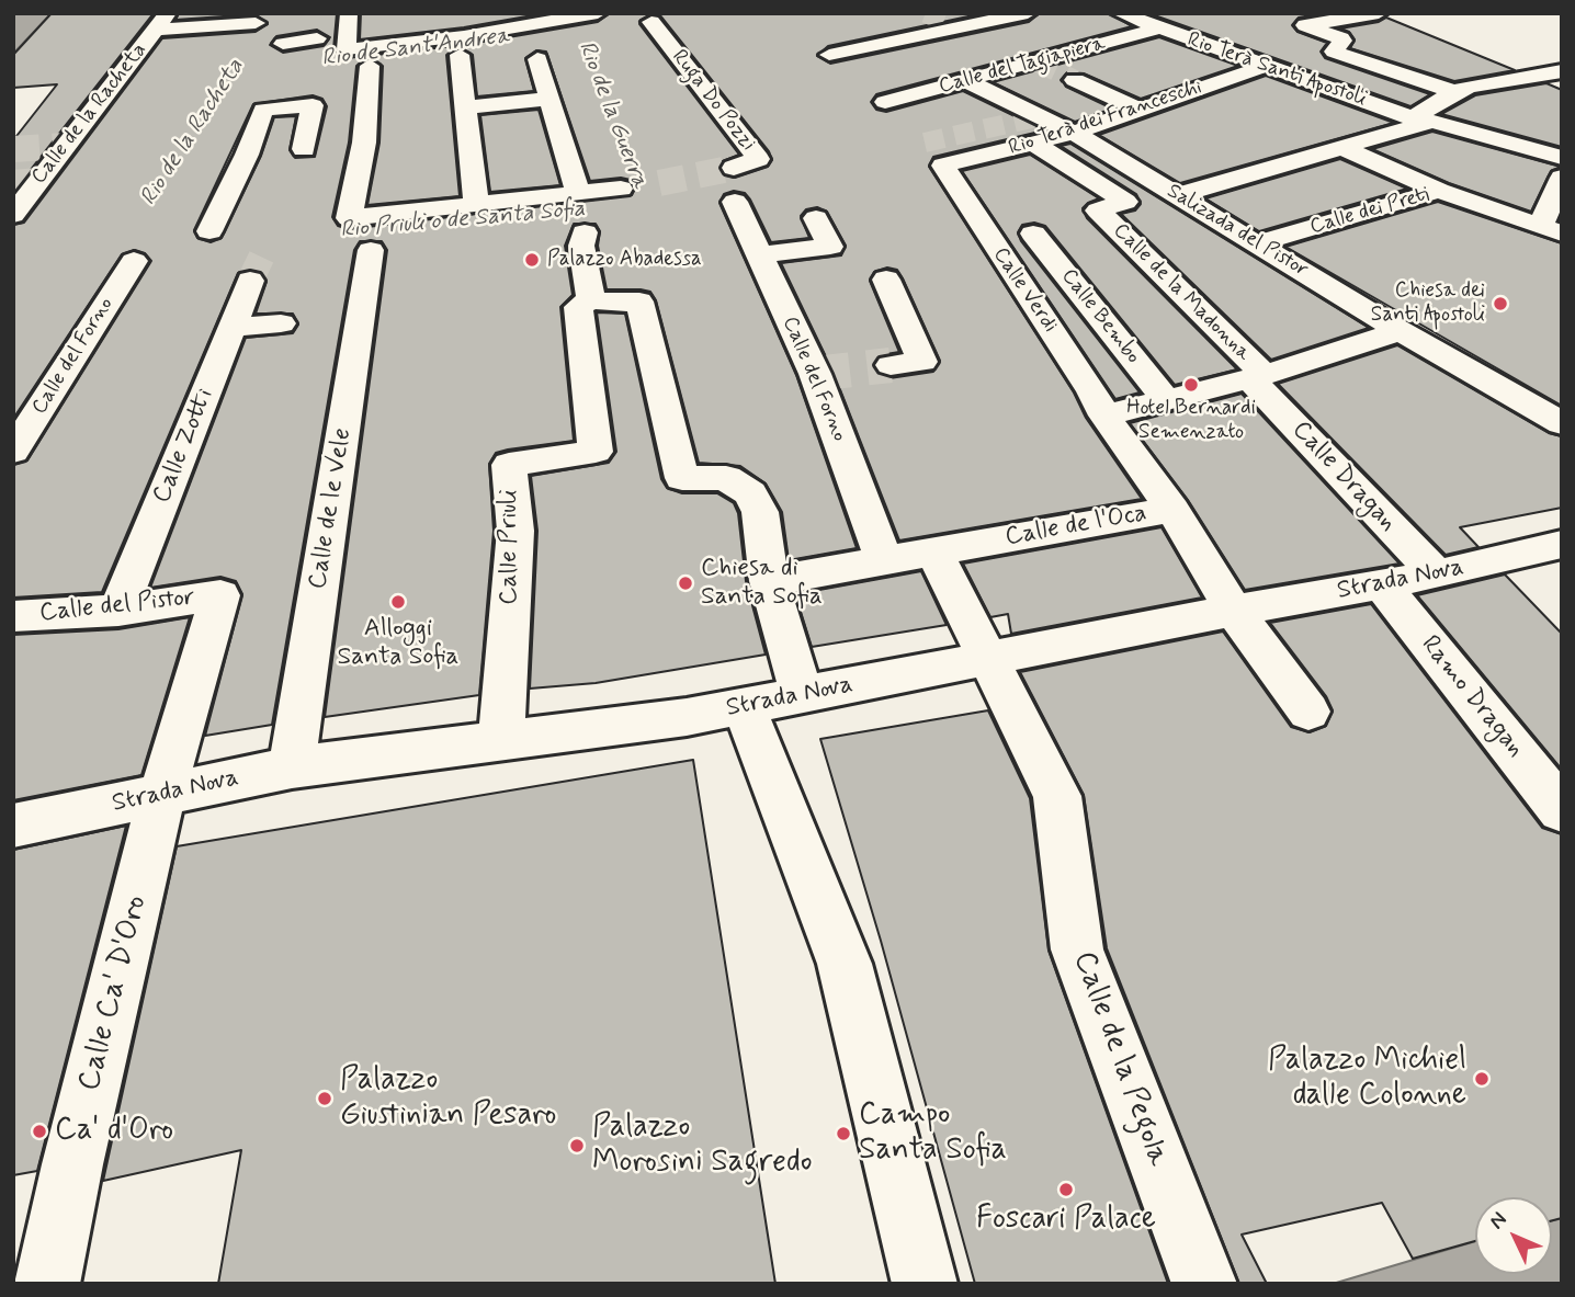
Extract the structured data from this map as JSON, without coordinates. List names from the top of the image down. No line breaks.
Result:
{"streets":{"street":["Calle del Tagiapiera","Rio Terà Santi Apostoli","Ruga Do Pozzi","Calle de la Racheta","Rio Terà dei Franceschi","Calle dei Preti","Salizada del Pistor","Calle Verdi","Calle de la Madonna","Calle Bembo","Calle del Forno","Calle Zotti","Calle Dragan","Calle de le Vele","Calle de l'Oca","Calle Priuli","Strada Nova","Calle del Pistor","Ramo Dragan","Calle Ca' D'Oro","Calle de la Pegola"]},"crossings":[["Calle del Tagiapiera","Rio Terà Santi Apostoli"],["Calle del Tagiapiera","Salizada del Pistor"],["Rio Terà Santi Apostoli","Rio Terà dei Franceschi"],["Rio Terà dei Franceschi","Salizada del Pistor"],["Rio Terà dei Franceschi","Calle Verdi"],["Rio Terà dei Franceschi","Calle de la Madonna"],["Calle dei Preti","Salizada del Pistor"],["Calle Verdi","Calle de l'Oca"],["Calle de la Madonna","Calle Dragan"],["Calle del Forno","Calle de l'Oca"],["Calle Zotti","Calle del Pistor"],["Calle Dragan","Strada Nova"],["Calle de le Vele","Strada Nova"],["Calle de l'Oca","Calle de la Pegola"],["Calle Priuli","Strada Nova"],["Strada Nova","Ramo Dragan"],["Strada Nova","Calle Ca' D'Oro"],["Strada Nova","Calle de la Pegola"],["Calle del Pistor","Calle Ca' D'Oro"]],"water":["Rio de Sant'Andrea","Rio de la Guerra","Rio de la Racheta","Rio Priuli o de Santa Sofia"],"places":["Palazzo Abadessa","Chiesa dei Santi Apostoli","Hotel Bernardi Semenzato","Chiesa di Santa Sofia","Alloggi Santa Sofia","Palazzo Michiel dalle Colonne","Palazzo Giustinian Pesaro","Ca' d'Oro","Campo Santa Sofia","Palazzo Morosini Sagredo","Foscari Palace"],"north":"top left"}
